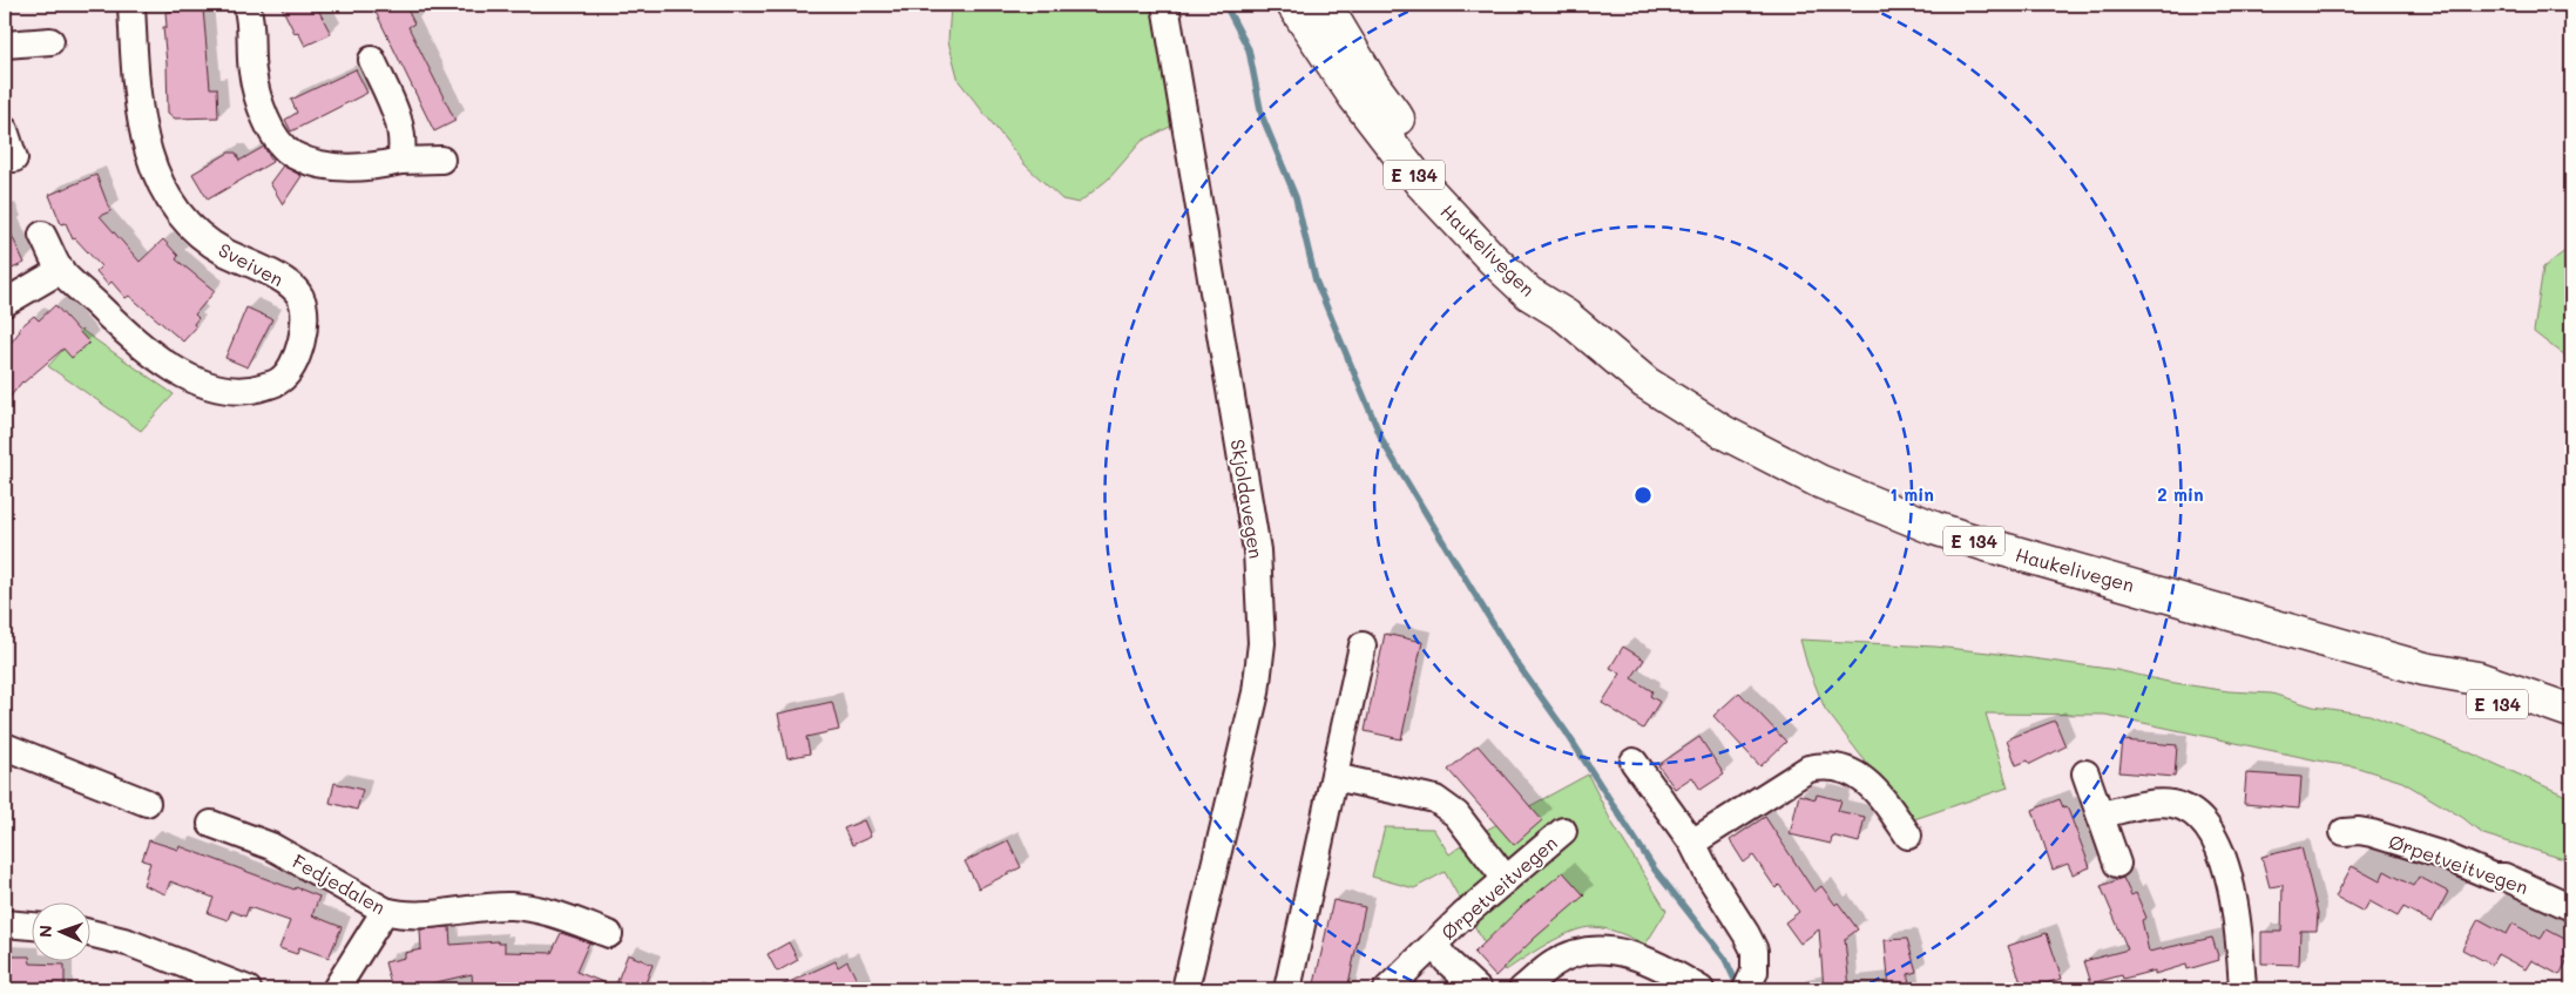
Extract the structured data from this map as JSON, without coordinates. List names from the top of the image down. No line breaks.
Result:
{"streets":{"highway":["E 134","Haukelivegen"],"street":["Sveiven","Skjoldavegen","Ørpetveitvegen","Fedjedalen"]},"north":"left","rings":["1 min","2 min"]}
